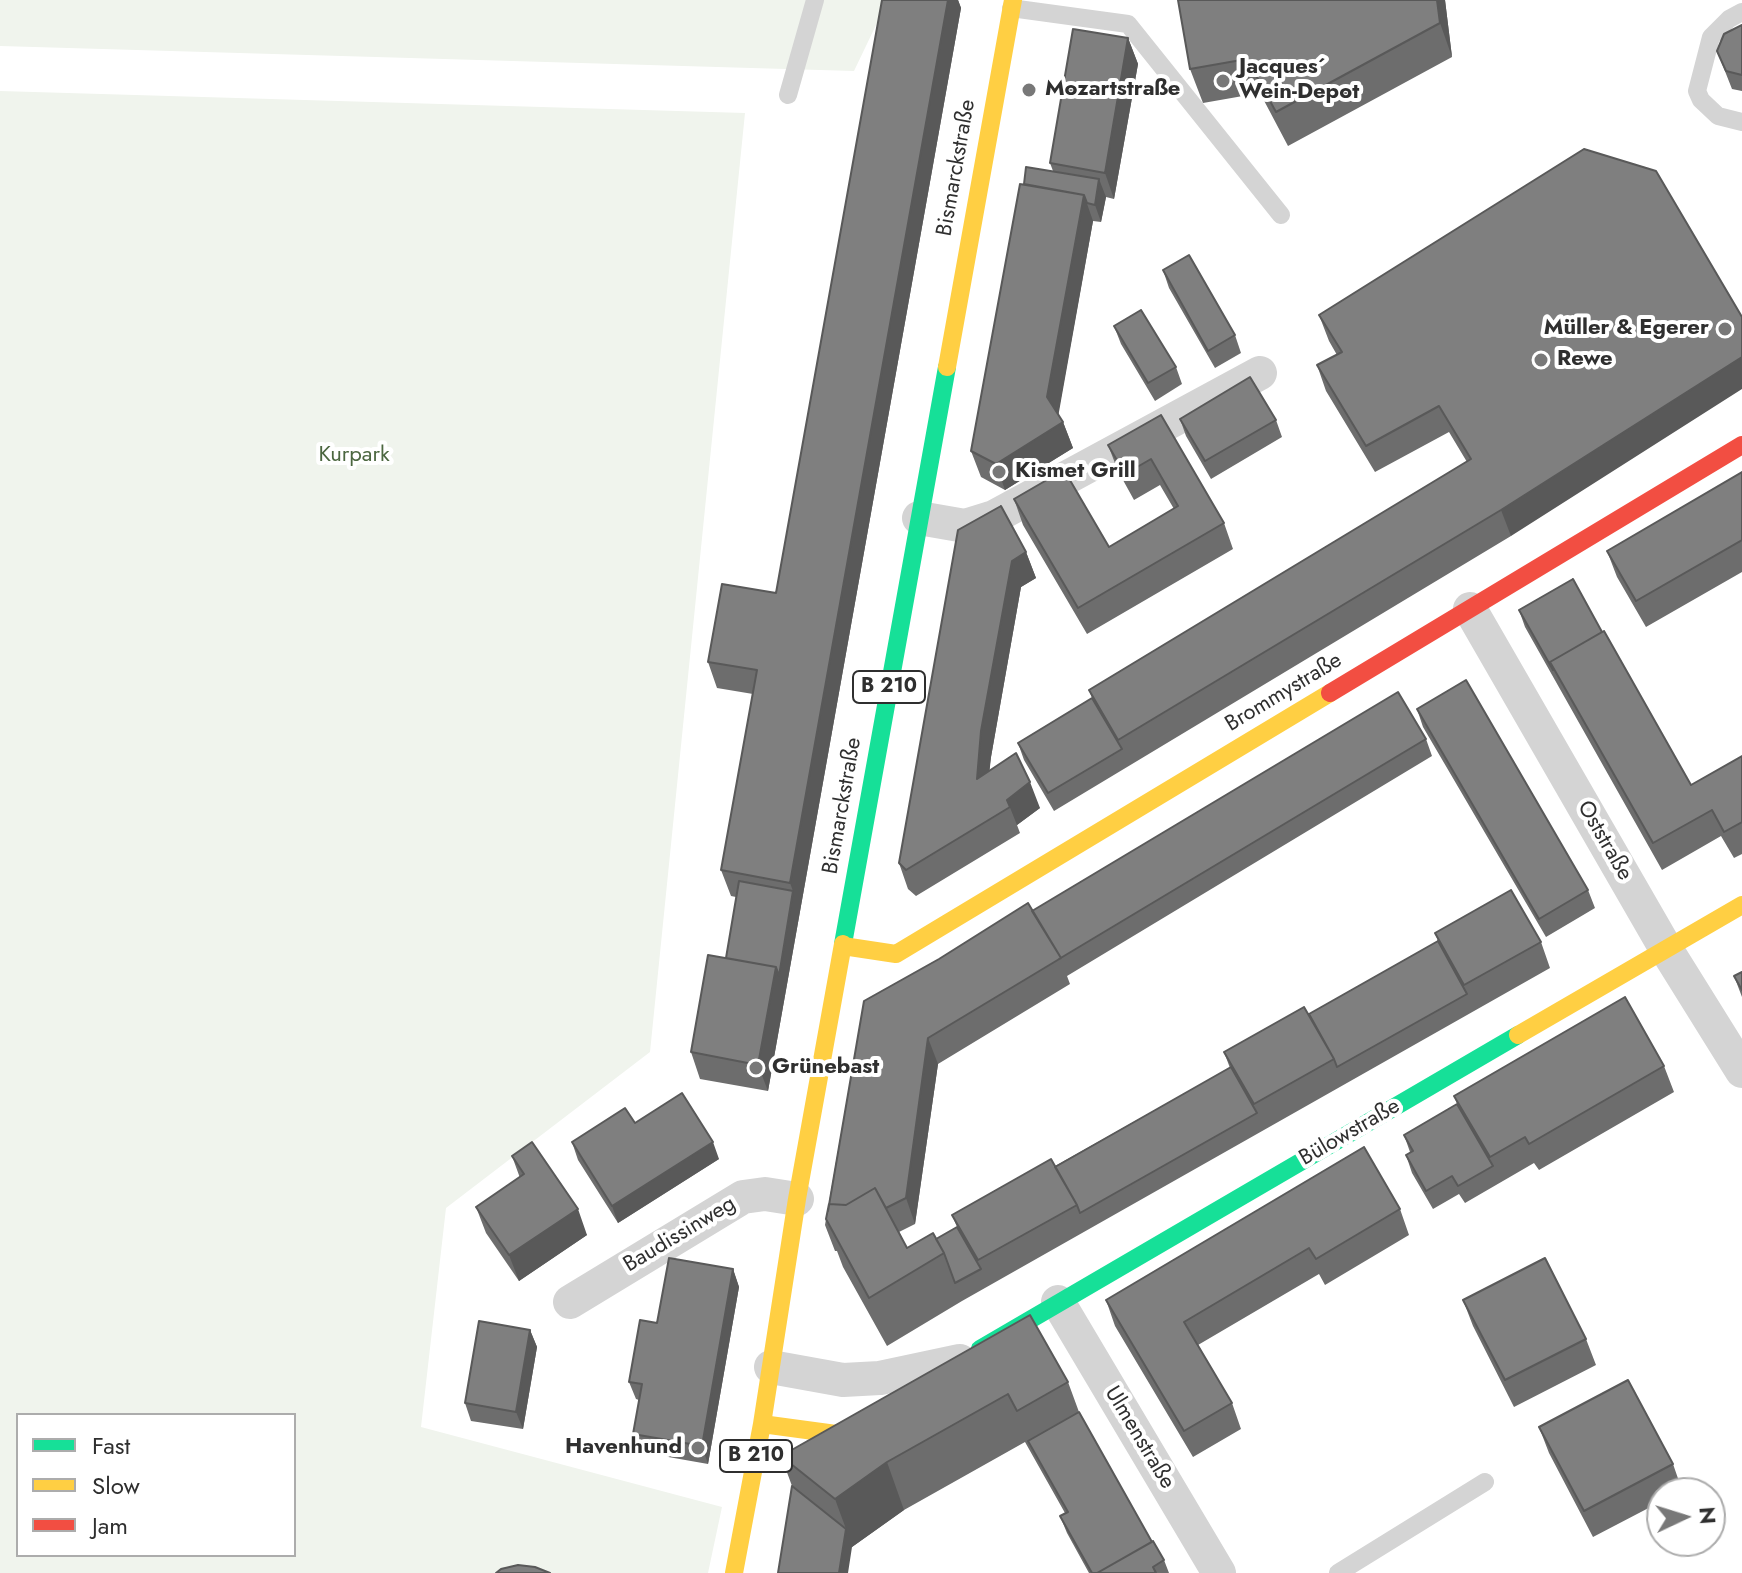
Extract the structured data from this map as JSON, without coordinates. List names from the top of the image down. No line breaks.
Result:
{"streets":{"street":["Bismarckstraße","B 210","Brommystraße","Oststraße","Bülowstraße","Baudissinweg","Ulmenstraße"]},"crossings":[["Bismarckstraße","Brommystraße"],["Bismarckstraße","Bülowstraße"],["Bismarckstraße","Baudissinweg"],["Brommystraße","Oststraße"],["Oststraße","Bülowstraße"],["Bülowstraße","Ulmenstraße"]],"parks":["Kurpark"],"places":["Jacques´ Wein-Depot","Mozartstraße","Müller & Egerer","Rewe","Kismet Grill","Grünebast","Havenhund"],"legend":["Fast","Slow","Jam"],"north":"right"}
